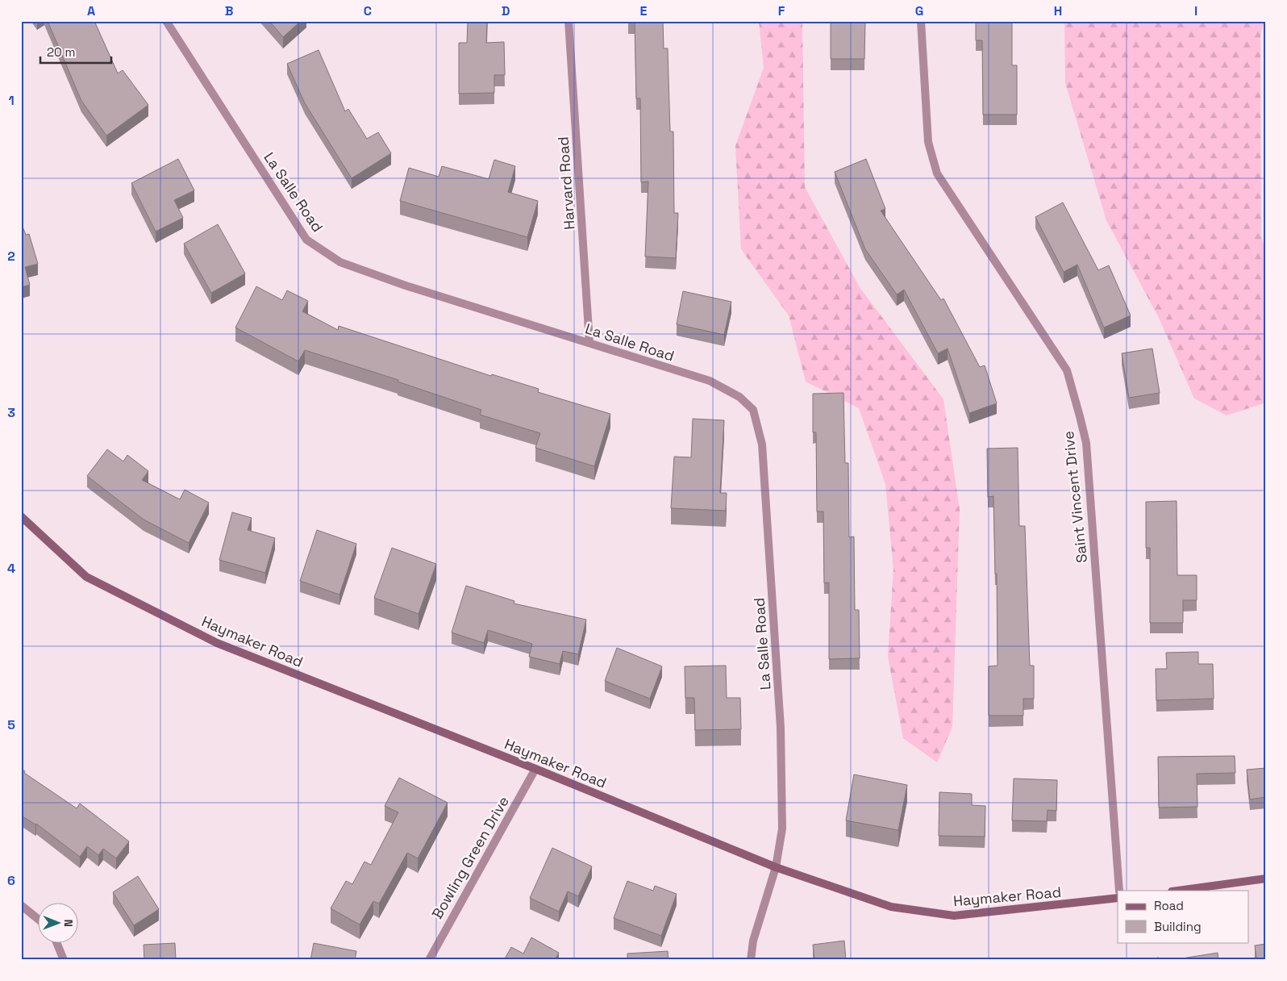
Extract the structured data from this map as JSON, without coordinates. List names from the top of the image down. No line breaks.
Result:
{"streets":{"main road":["Haymaker Road"],"street":["Harvard Road","La Salle Road","Saint Vincent Drive","Bowling Green Drive"]},"crossings":[["Harvard Road","La Salle Road"],["La Salle Road","Haymaker Road"],["Haymaker Road","Bowling Green Drive"]],"legend":["Road","Building"],"scale_bar":"20 m","north":"right","grid":{"columns":["A","B","C","D","E","F","G","H","I"],"rows":["1","2","3","4","5","6"]}}
